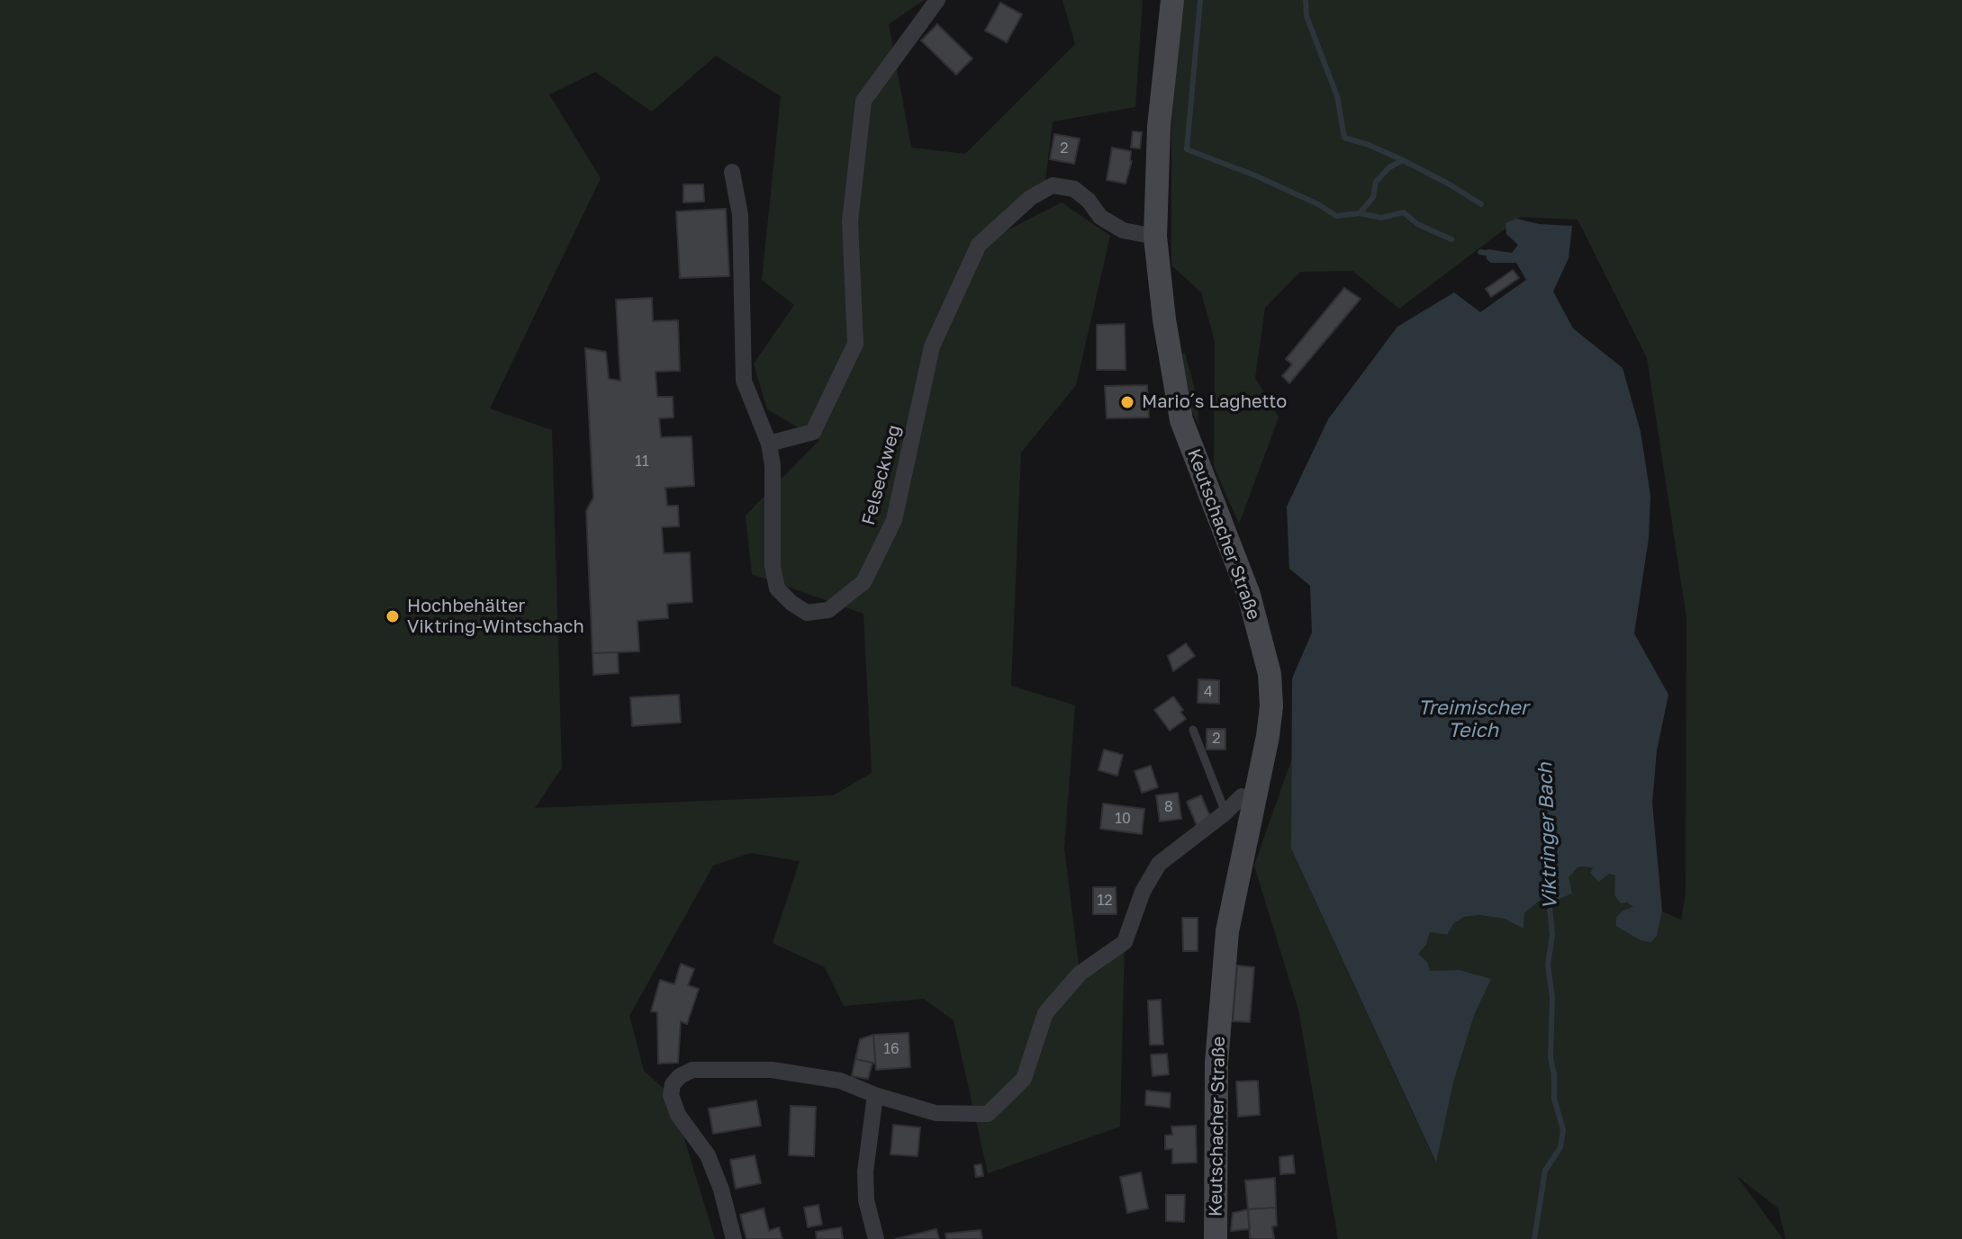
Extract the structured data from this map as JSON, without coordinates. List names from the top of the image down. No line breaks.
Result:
{"streets":{"main road":["Keutschacher Straße"],"street":["Felseckweg"]},"crossings":[["Felseckweg","Keutschacher Straße"]],"water":["Treimischer Teich","Viktringer Bach"],"places":["Mario´s Laghetto","Hochbehälter Viktring-Wintschach"],"house_numbers":["2","11","4","2","8","10","12","16"]}
